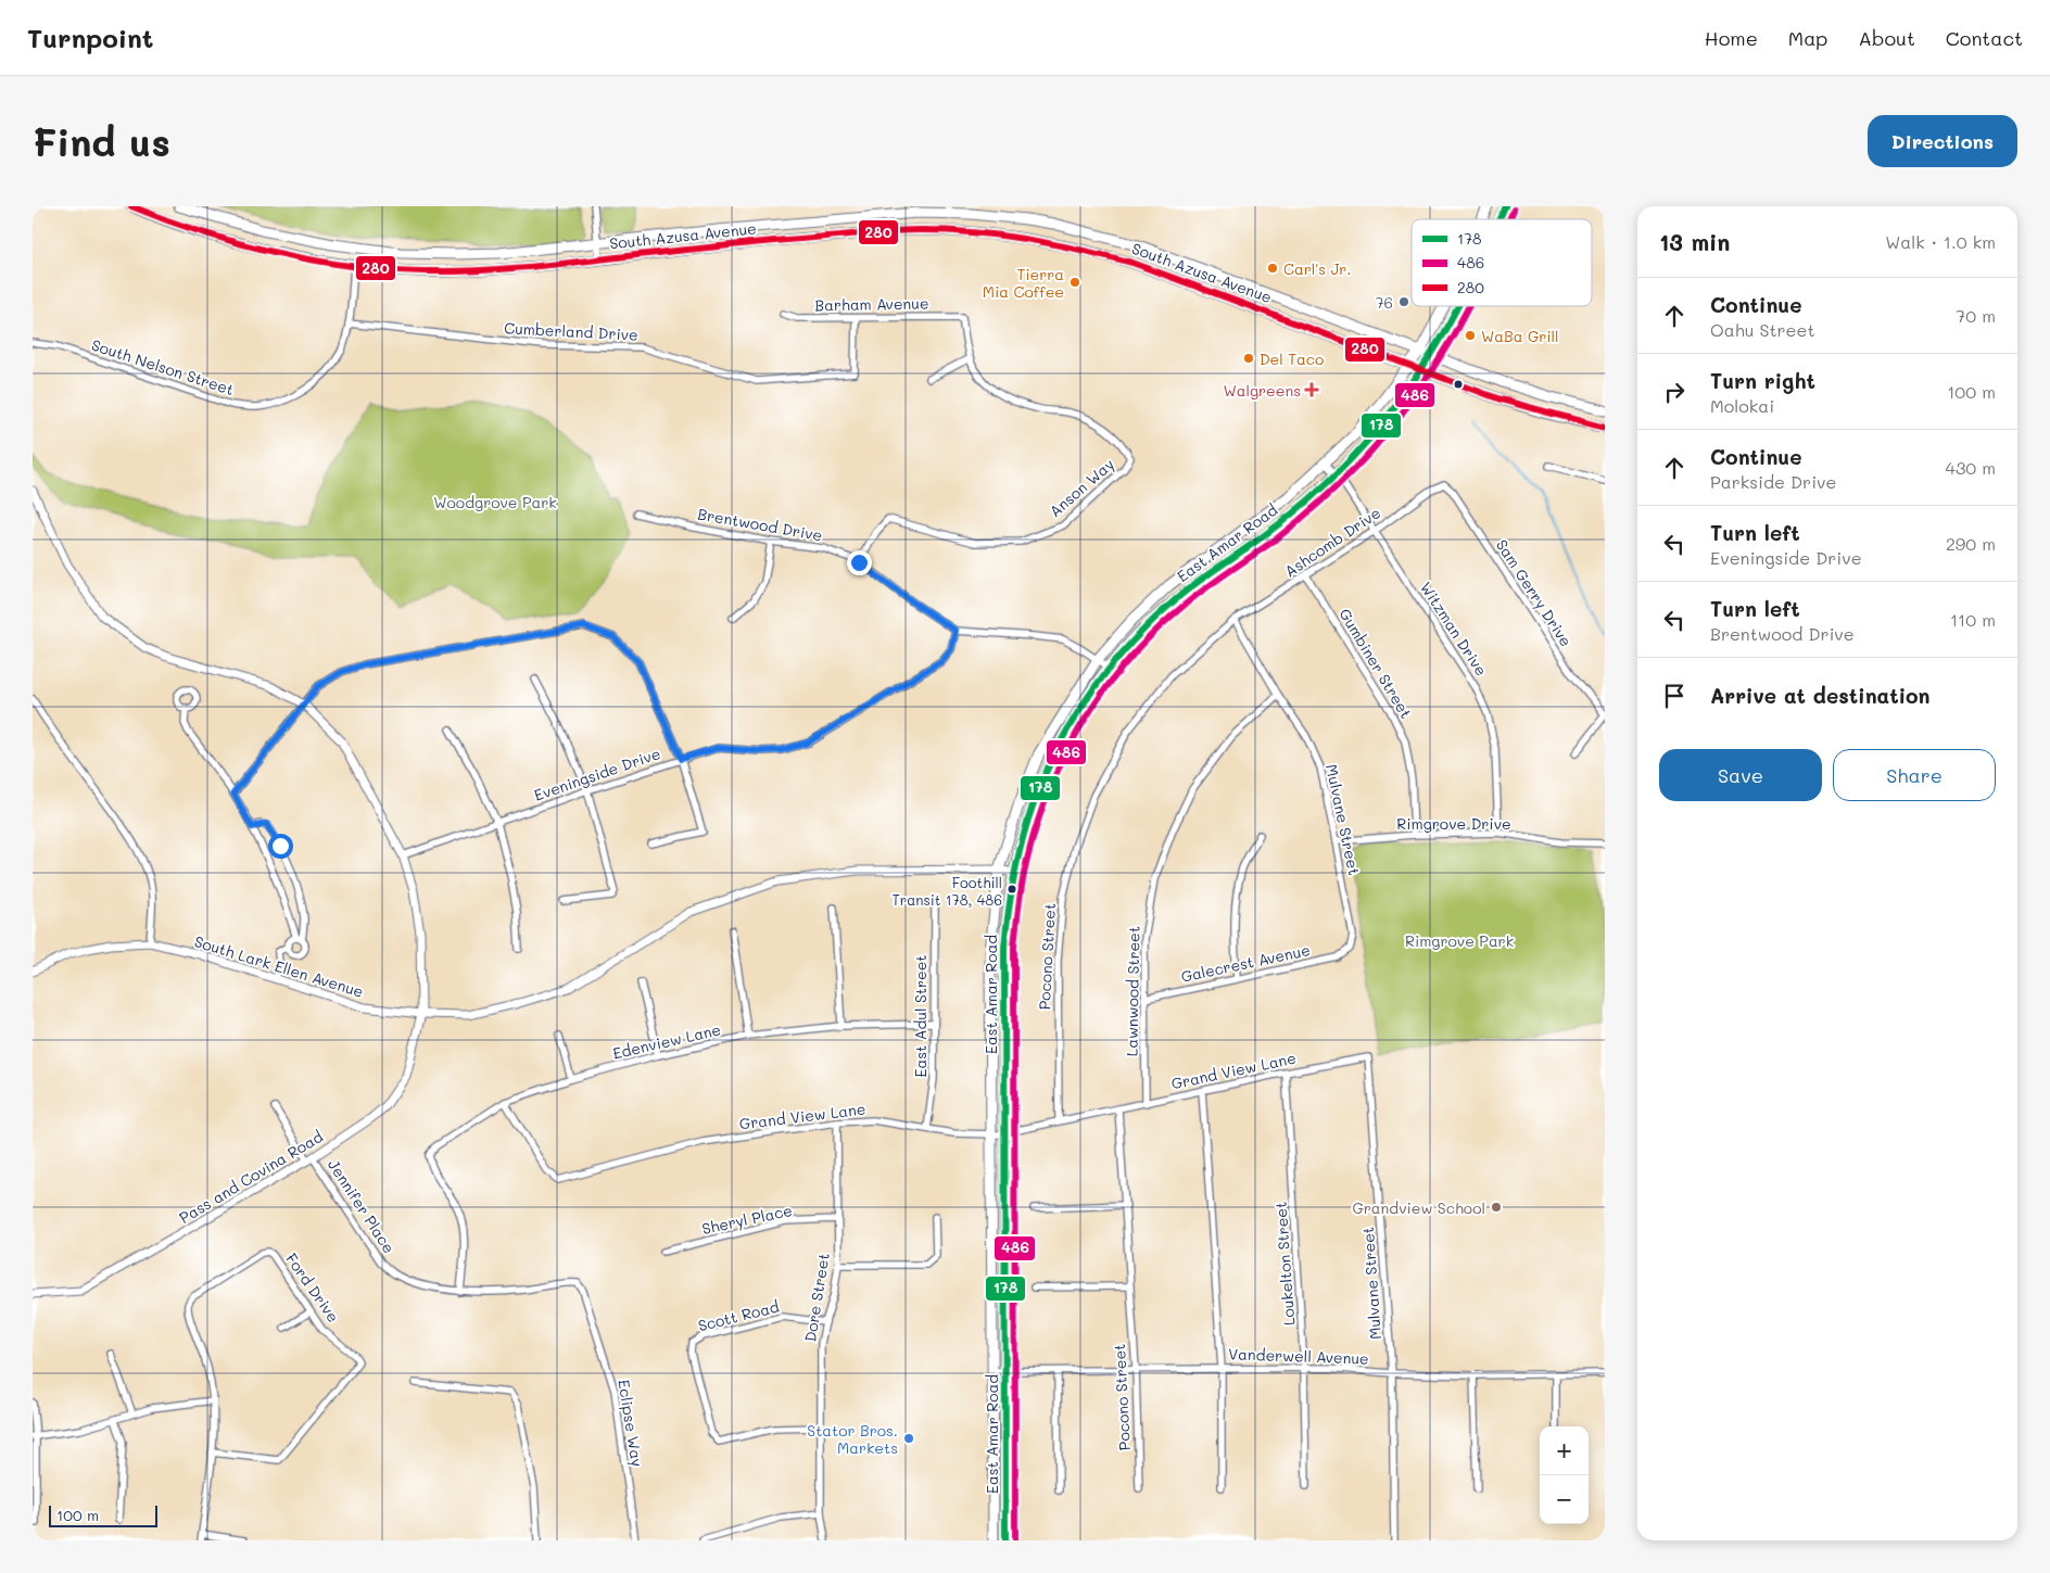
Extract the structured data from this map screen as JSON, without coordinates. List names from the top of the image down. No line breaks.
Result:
{"streets":{"main road":["South Azusa Avenue","East Amar Road"],"street":["Barham Avenue","Cumberland Drive","South Nelson Street","Anson Way","Brentwood Drive","Ashcomb Drive","Sam Gerry Drive","Witzman Drive","Gumbiner Street","Eveningside Drive","Mulvane Street","Rimgrove Drive","Pocono Street","Galecrest Avenue","South Lark Ellen Avenue","Lawnwood Street","East Adul Street","Edenview Lane","Grand View Lane","Pass and Covina Road","Jennifer Place","Sheryl Place","Loukelton Street","Ford Drive","Dore Street","Scott Road","Vanderwell Avenue","Eclipse Way"]},"crossings":[["South Azusa Avenue","South Nelson Street"],["South Azusa Avenue","East Amar Road"],["Barham Avenue","Cumberland Drive"],["Barham Avenue","Anson Way"],["Cumberland Drive","South Nelson Street"],["Anson Way","Brentwood Drive"],["Brentwood Drive","Eveningside Drive"],["Ashcomb Drive","Sam Gerry Drive"],["Ashcomb Drive","Witzman Drive"],["Ashcomb Drive","Gumbiner Street"],["Ashcomb Drive","Mulvane Street"],["Ashcomb Drive","Pocono Street"],["East Amar Road","Witzman Drive"],["East Amar Road","South Lark Ellen Avenue"],["East Amar Road","Grand View Lane"],["East Amar Road","Vanderwell Avenue"],["Witzman Drive","Rimgrove Drive"],["Gumbiner Street","Rimgrove Drive"],["Eveningside Drive","Pass and Covina Road"],["Mulvane Street","Rimgrove Drive"],["Mulvane Street","Pocono Street"],["Mulvane Street","Galecrest Avenue"],["Mulvane Street","Lawnwood Street"],["Mulvane Street","Grand View Lane"],["Mulvane Street","Vanderwell Avenue"],["Pocono Street","Grand View Lane"],["Pocono Street","Vanderwell Avenue"],["Galecrest Avenue","Lawnwood Street"],["South Lark Ellen Avenue","Pass and Covina Road"],["Lawnwood Street","Grand View Lane"],["East Adul Street","Edenview Lane"],["East Adul Street","Grand View Lane"],["Edenview Lane","Grand View Lane"],["Edenview Lane","Jennifer Place"],["Grand View Lane","Loukelton Street"],["Grand View Lane","Dore Street"],["Pass and Covina Road","Jennifer Place"],["Jennifer Place","Eclipse Way"],["Sheryl Place","Dore Street"],["Loukelton Street","Vanderwell Avenue"],["Dore Street","Scott Road"]],"parks":["Woodgrove Park","Rimgrove Park"],"places":{"other":["Carl's Jr.","Tierra Mia Coffee","76","WaBa Grill","Del Taco","Foothill Transit 178, 486","Grandview School","Stator Bros. Markets"],"health":["Walgreens"]},"lines":["transit line 178","transit line 280","transit line 486"],"legend":["178","486","280"],"scale_bar":"100 m","page":{"header":"Turnpoint","nav":["Home","Map","About","Contact"],"buttons":["Directions",["Save","Share"]],"title":"Find us","heading":["13 min","Walk · 1.0 km"],"list":[["Continue","Oahu Street","70 m"],["Turn right","Molokai","100 m"],["Continue","Parkside Drive","430 m"],["Turn left","Eveningside Drive","290 m"],["Turn left","Brentwood Drive","110 m"],"Arrive at destination"],"map_buttons":["+","−"],"scale":"100 m"}}
